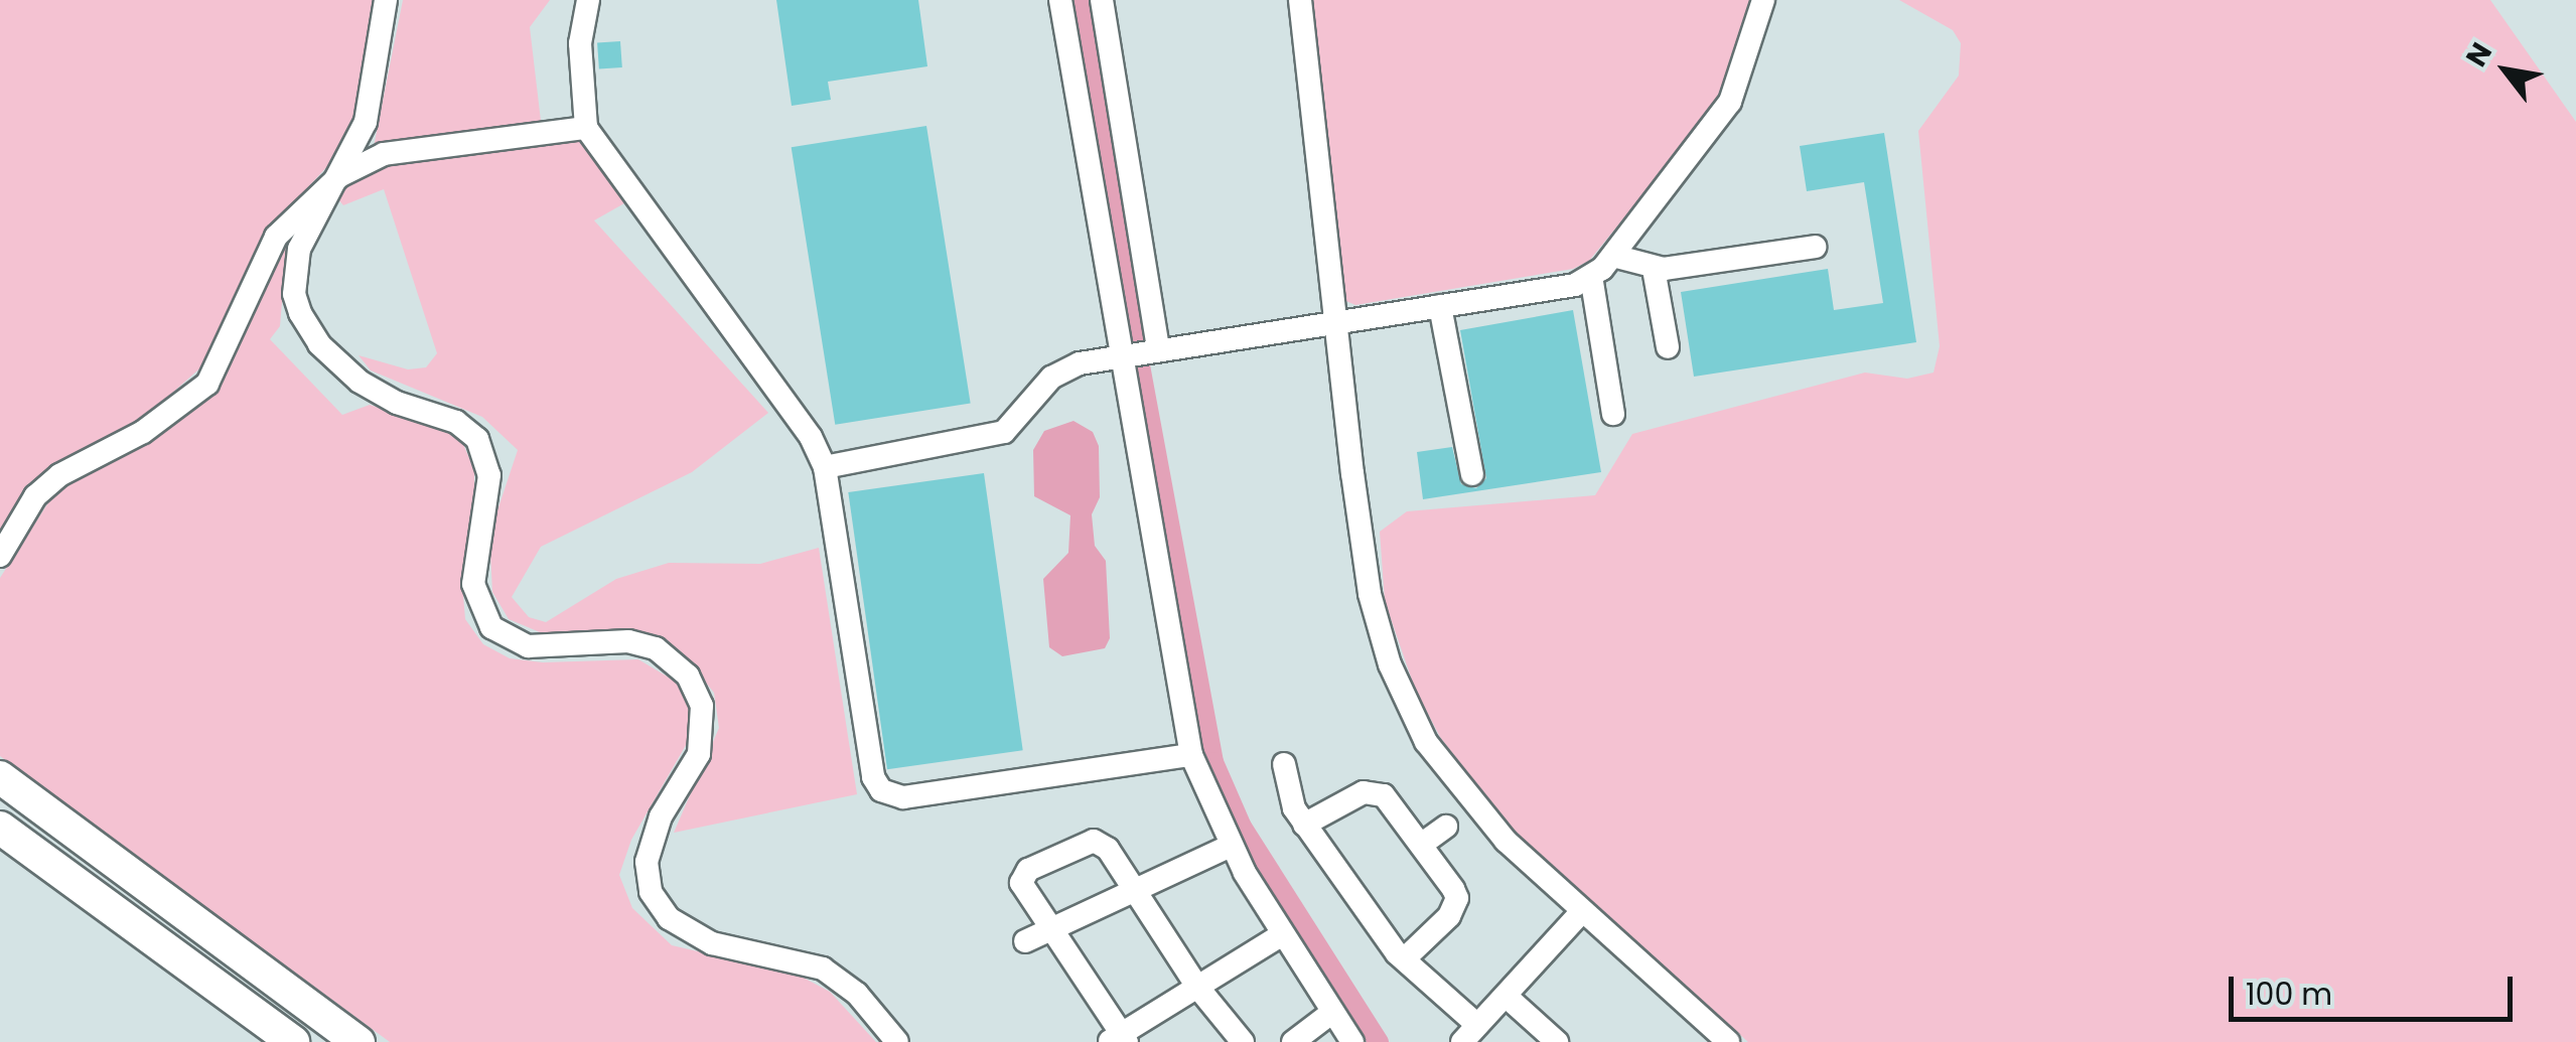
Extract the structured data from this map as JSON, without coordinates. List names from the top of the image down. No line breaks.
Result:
{"scale_bar":"100 m","north":"top left"}
